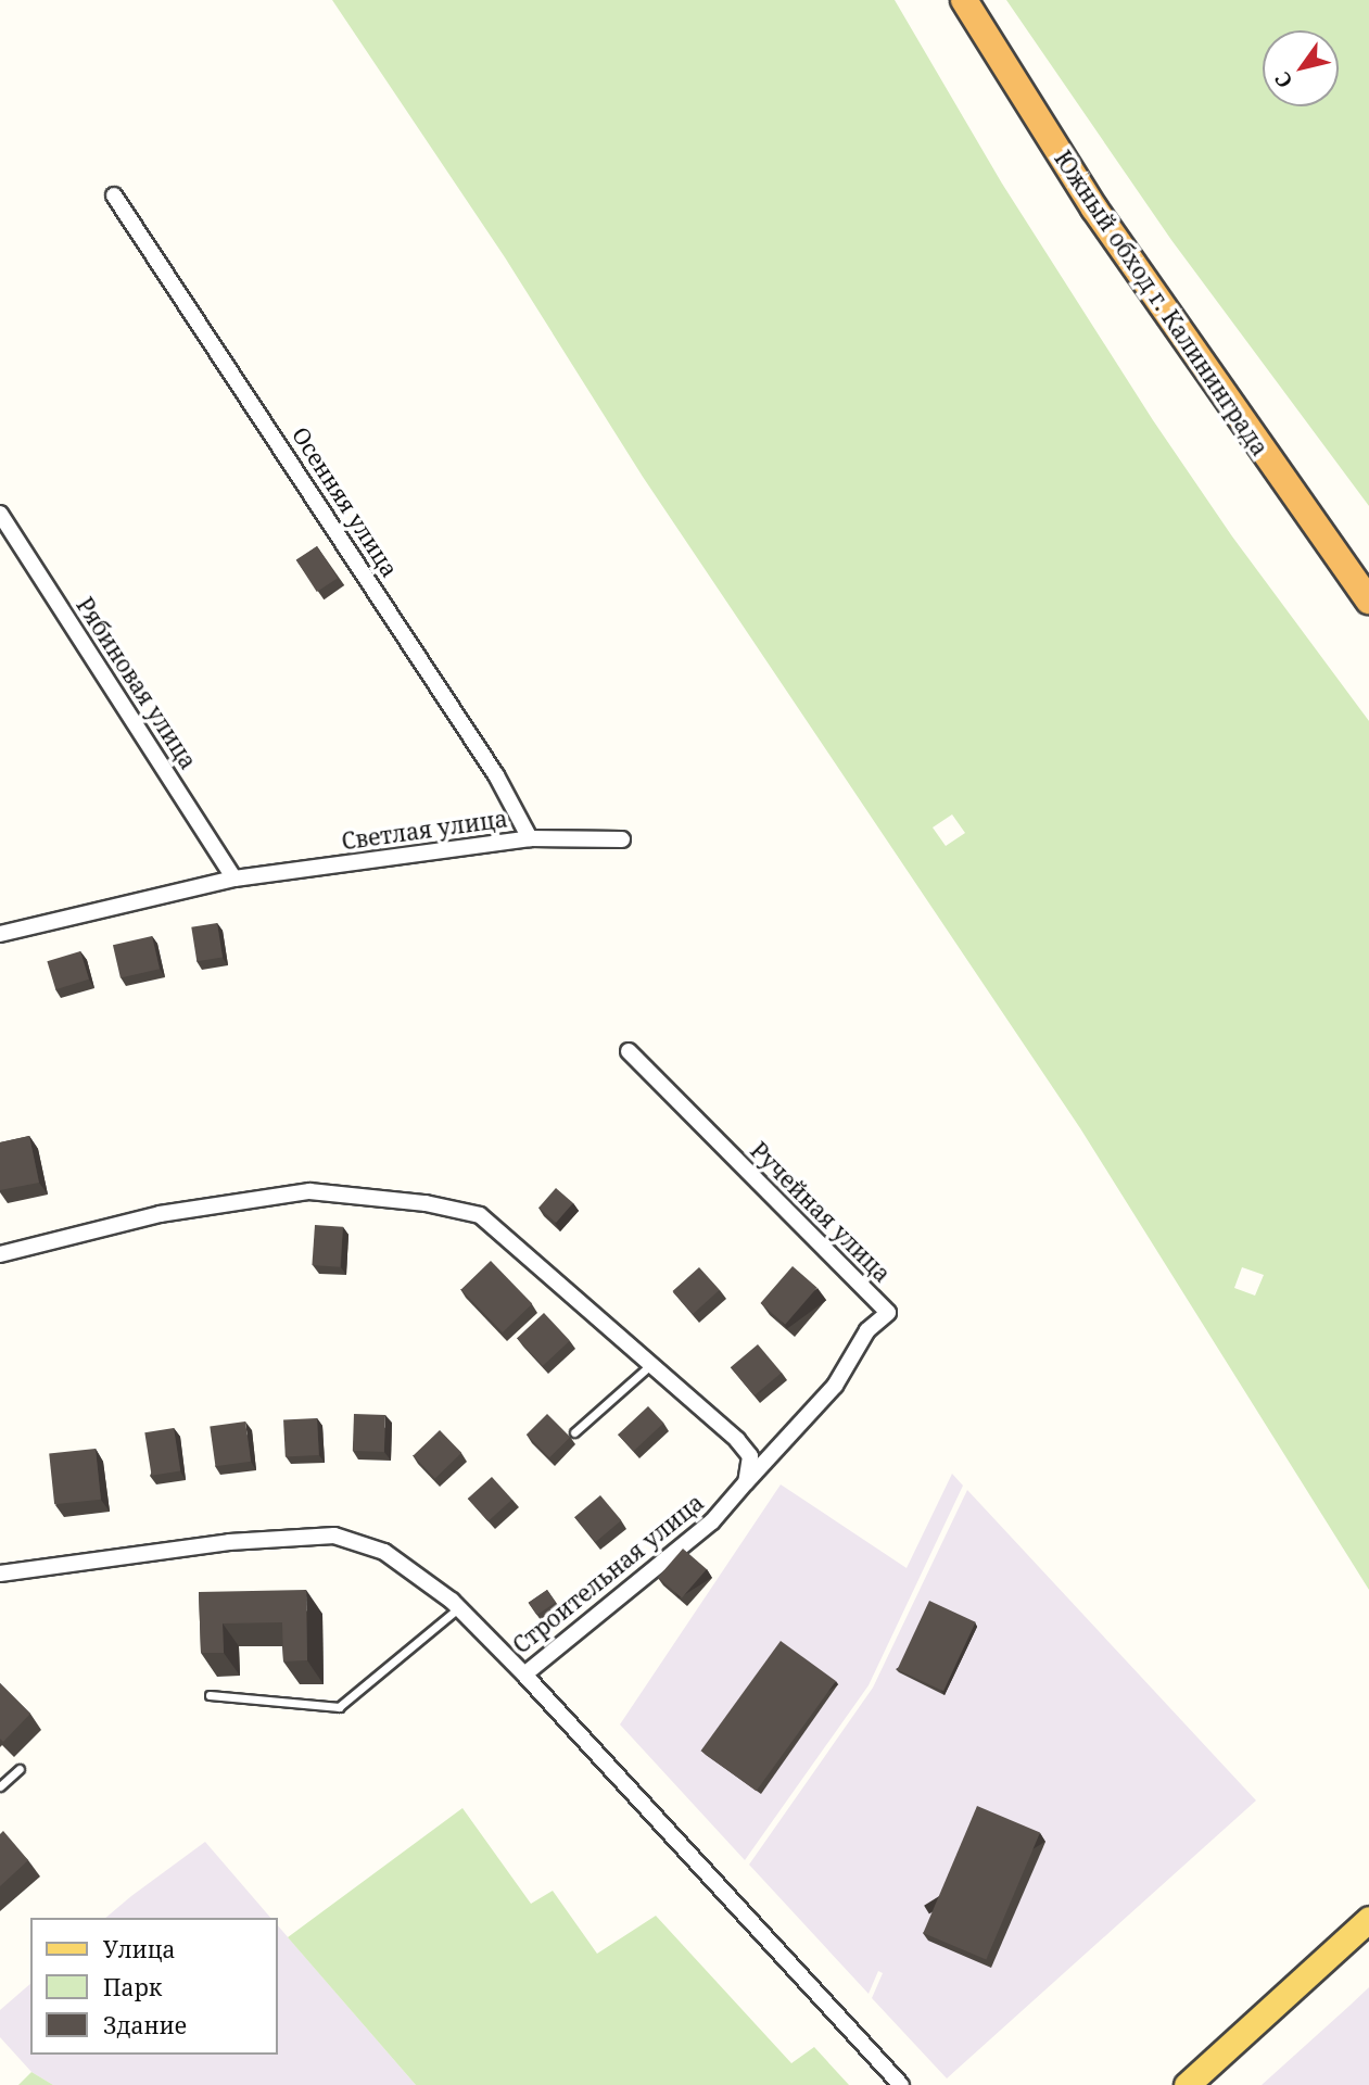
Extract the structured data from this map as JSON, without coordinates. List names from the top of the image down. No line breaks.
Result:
{"streets":{"highway":["Южный обход г. Калининграда"],"street":["Осенняя улица","Рябиновая улица","Светлая улица","Ручейная улица","Строительная улица"]},"crossings":[["Осенняя улица","Светлая улица"],["Рябиновая улица","Светлая улица"],["Ручейная улица","Строительная улица"]],"legend":["Улица","Парк","Здание"],"north":"bottom left"}
